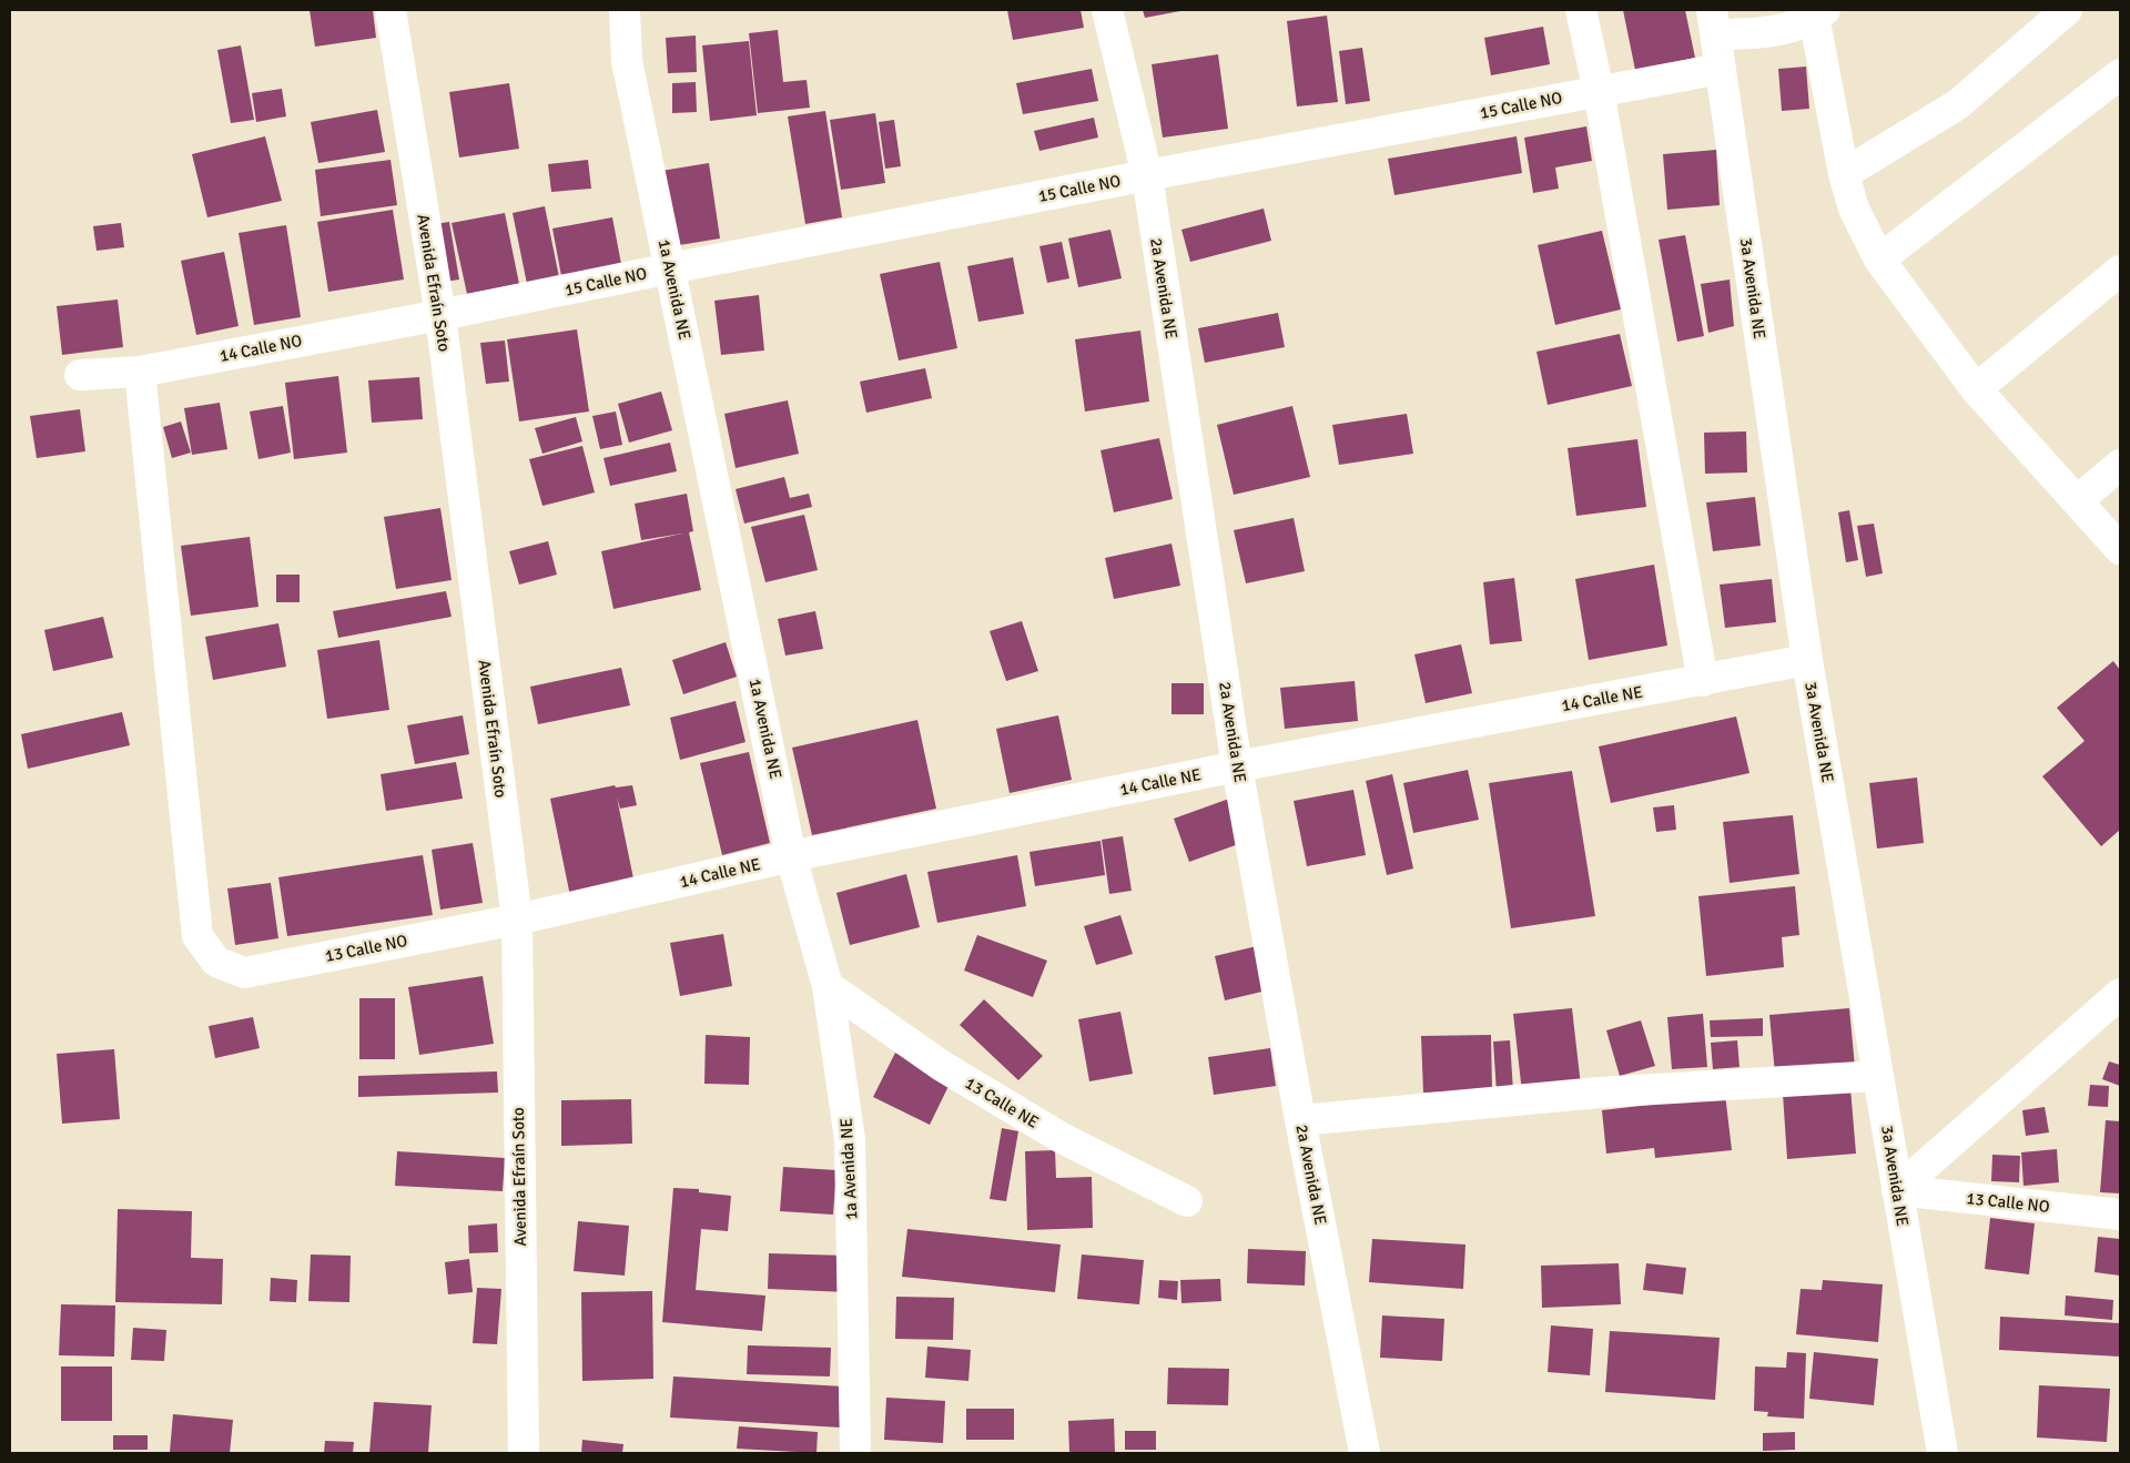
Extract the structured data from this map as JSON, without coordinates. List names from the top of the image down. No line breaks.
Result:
{"streets":{"street":["15 Calle NO","Avenida Efraín Soto","2a Avenida NE","3a Avenida NE","1a Avenida NE","14 Calle NO","14 Calle NE","13 Calle NO","13 Calle NE"]},"crossings":[["15 Calle NO","Avenida Efraín Soto"],["15 Calle NO","2a Avenida NE"],["15 Calle NO","3a Avenida NE"],["15 Calle NO","1a Avenida NE"],["15 Calle NO","14 Calle NO"],["Avenida Efraín Soto","14 Calle NO"],["Avenida Efraín Soto","14 Calle NE"],["Avenida Efraín Soto","13 Calle NO"],["2a Avenida NE","14 Calle NE"],["3a Avenida NE","14 Calle NE"],["3a Avenida NE","13 Calle NO"],["1a Avenida NE","14 Calle NE"],["1a Avenida NE","13 Calle NE"],["14 Calle NO","13 Calle NO"],["14 Calle NE","13 Calle NO"]]}
